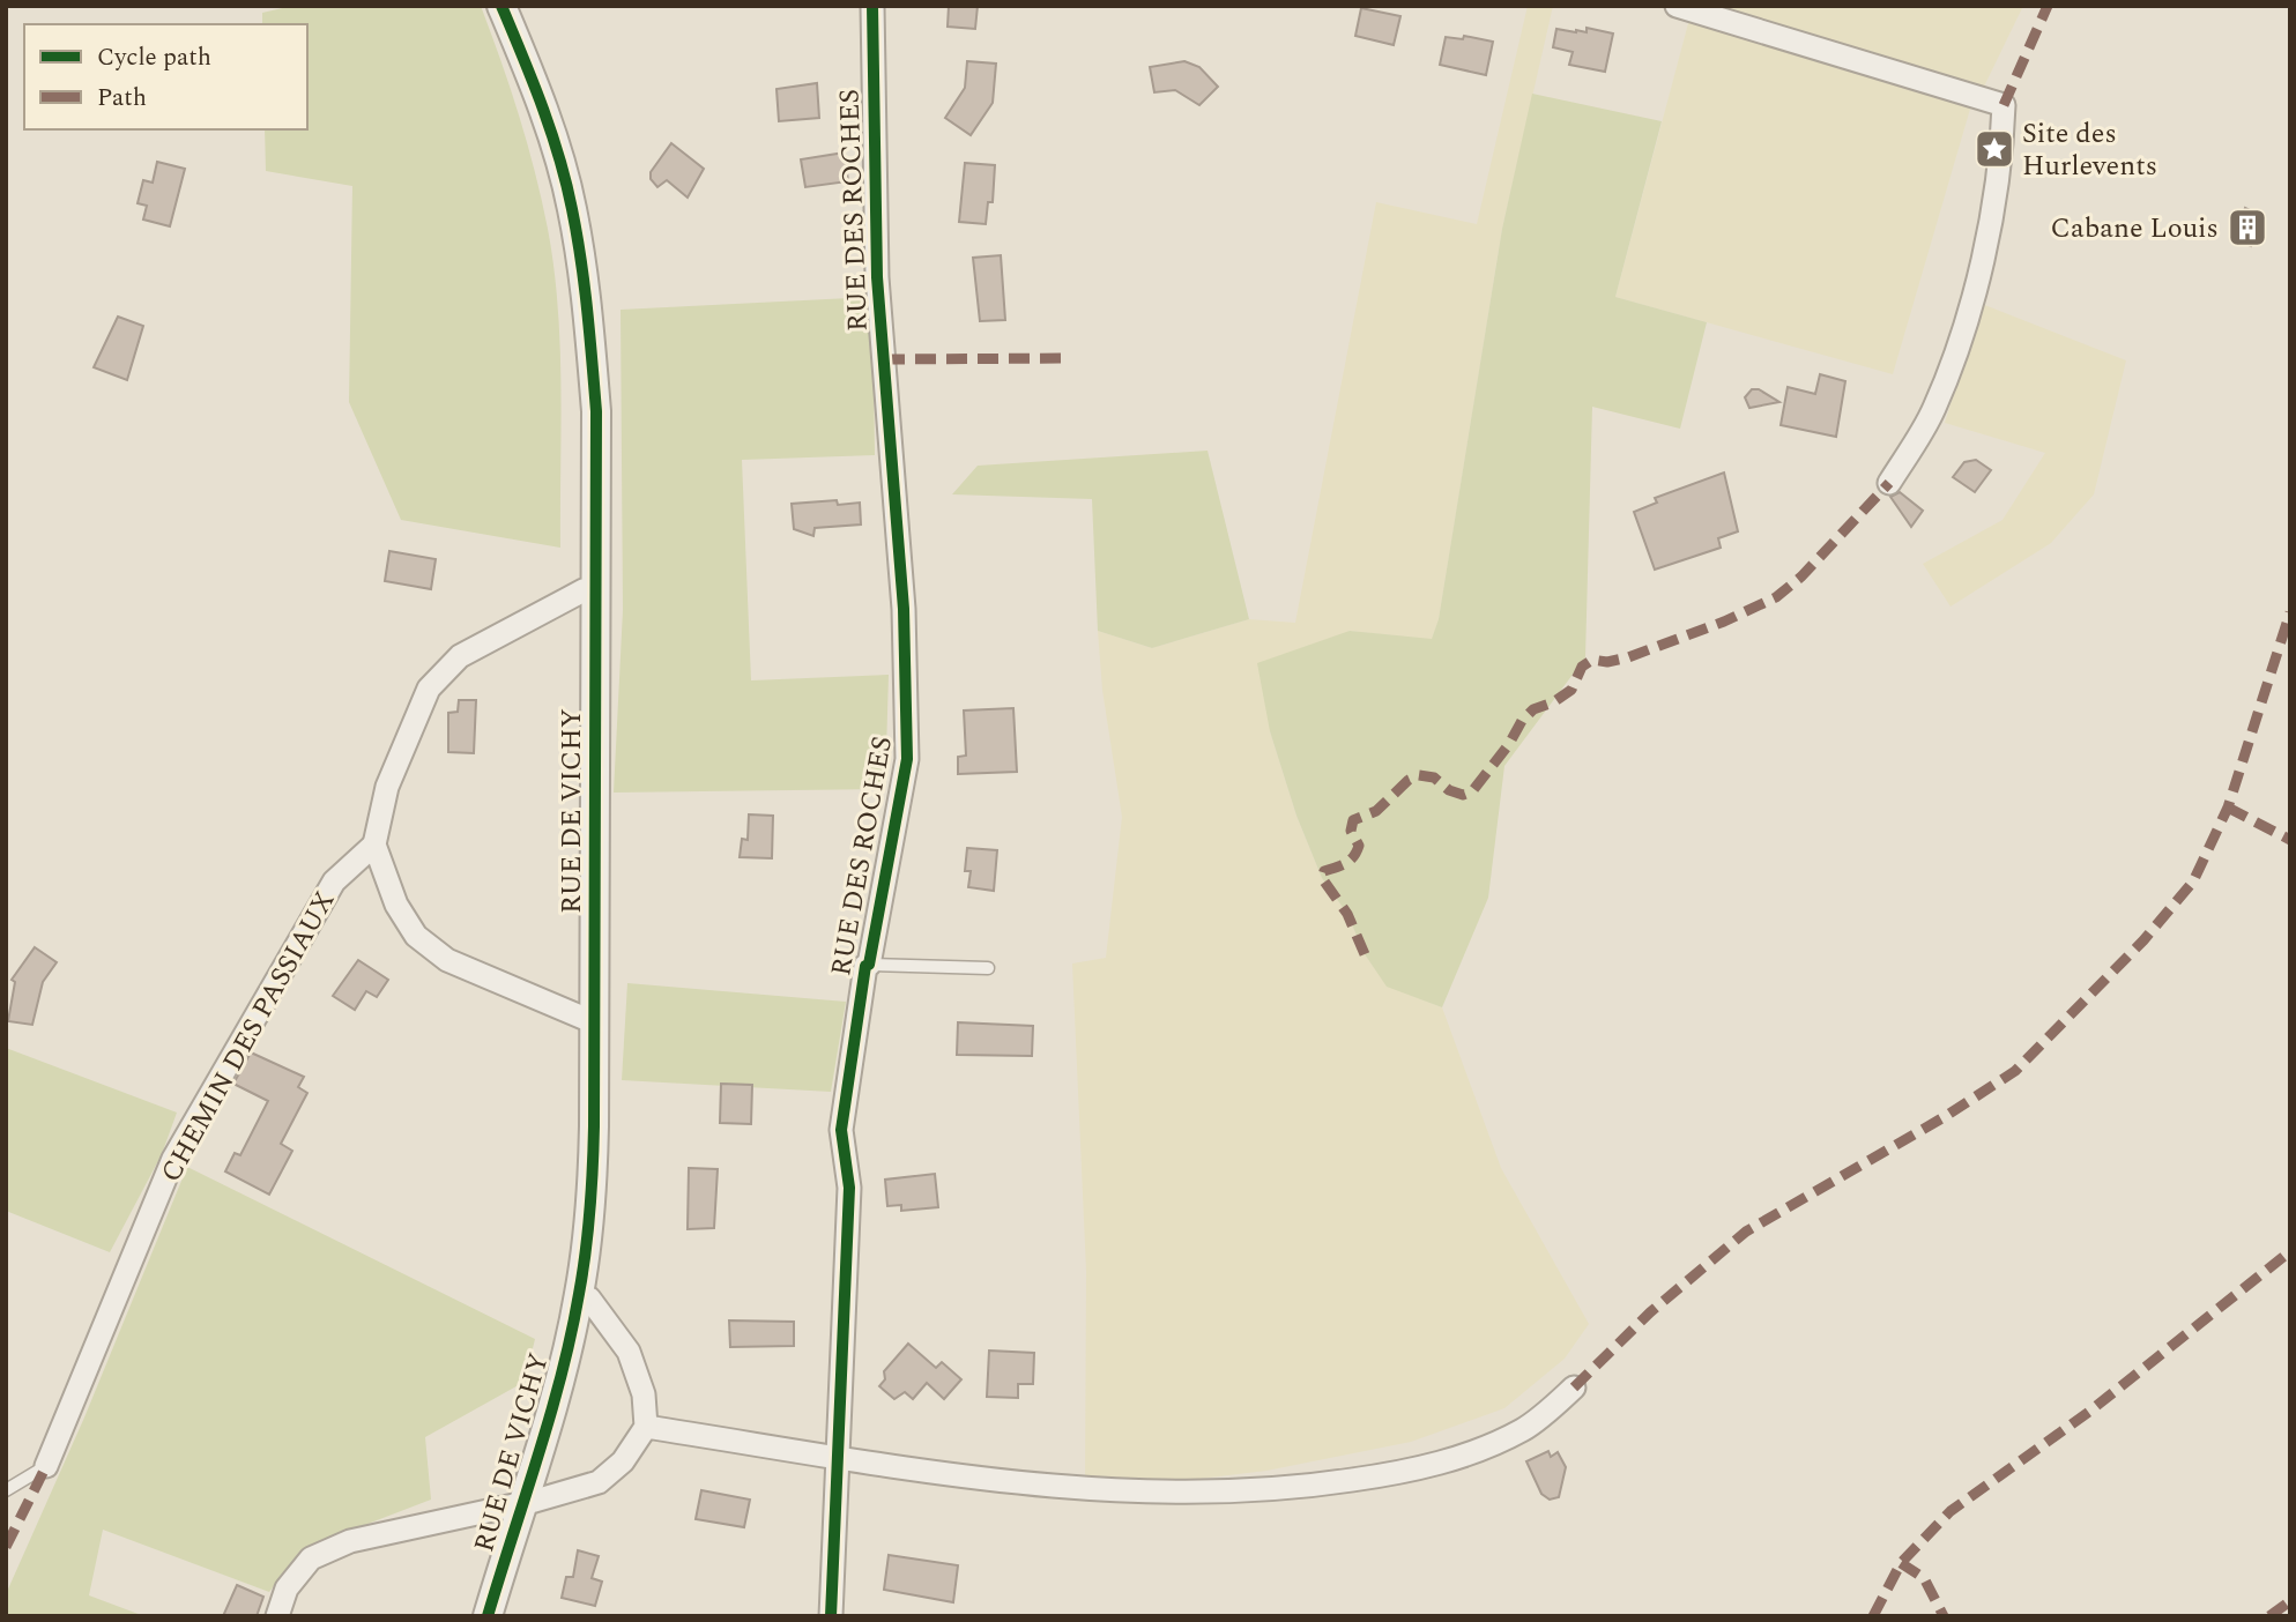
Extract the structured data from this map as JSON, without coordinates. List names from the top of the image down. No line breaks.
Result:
{"streets":{"street":["RUE DES ROCHES","RUE DE VICHY","CHEMIN DES PASSIAUX"]},"places":{"place":["Site des Hurlevents"],"building":["Cabane Louis"]},"legend":["Cycle path","Path"]}
